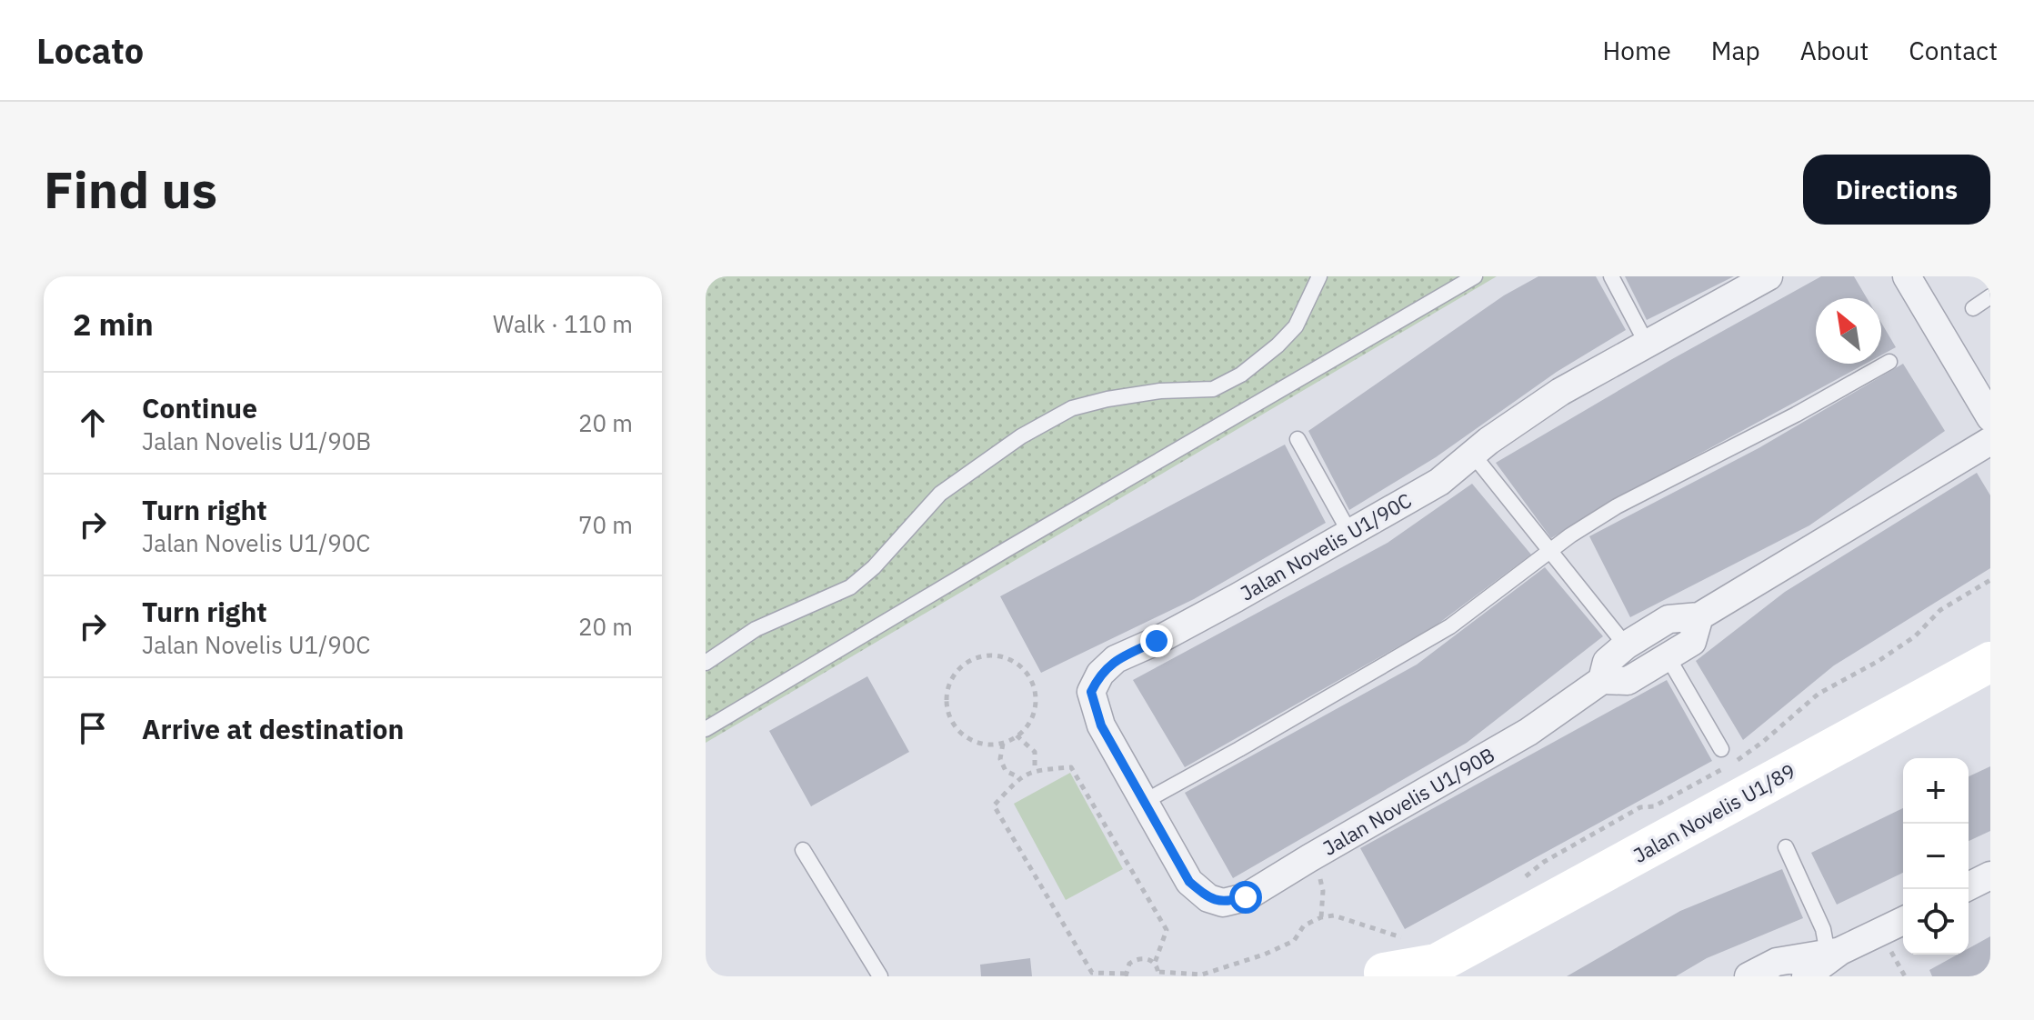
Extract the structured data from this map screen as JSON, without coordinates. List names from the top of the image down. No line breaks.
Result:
{"streets":{"street":["Jalan Novelis U1/90C","Jalan Novelis U1/90B","Jalan Novelis U1/89"]},"crossings":[["Jalan Novelis U1/90C","Jalan Novelis U1/90B"]],"north":"top left","page":{"header":"Locato","nav":["Home","Map","About","Contact"],"buttons":"Directions","title":"Find us","heading":["2 min","Walk · 110 m"],"list":[["Continue","Jalan Novelis U1/90B","20 m"],["Turn right","Jalan Novelis U1/90C","70 m"],["Turn right","Jalan Novelis U1/90C","20 m"],"Arrive at destination"],"map_buttons":["+","−"]}}
